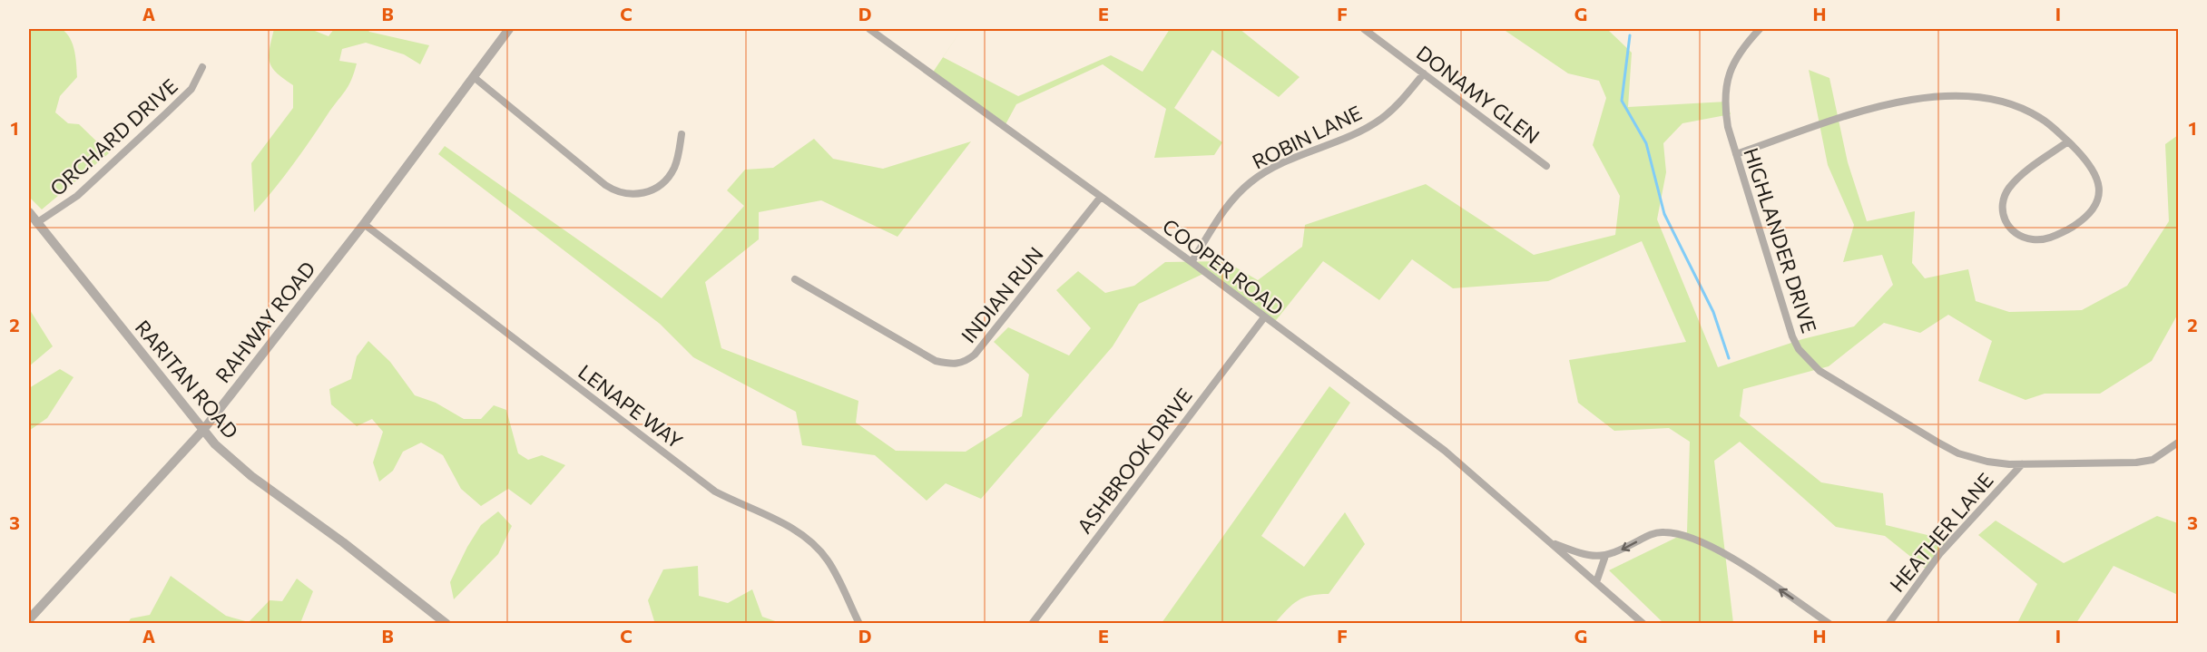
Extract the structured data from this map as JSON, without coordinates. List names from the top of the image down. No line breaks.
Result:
{"streets":{"street":["DONAMY GLEN","ORCHARD DRIVE","ROBIN LANE","HIGHLANDER DRIVE","COOPER ROAD","INDIAN RUN","RAHWAY ROAD","RARITAN ROAD","LENAPE WAY","ASHBROOK DRIVE","HEATHER LANE"]},"crossings":[["DONAMY GLEN","ROBIN LANE"],["ORCHARD DRIVE","RARITAN ROAD"],["ROBIN LANE","COOPER ROAD"],["HIGHLANDER DRIVE","HEATHER LANE"],["COOPER ROAD","INDIAN RUN"],["COOPER ROAD","ASHBROOK DRIVE"],["RAHWAY ROAD","RARITAN ROAD"],["RAHWAY ROAD","LENAPE WAY"]],"grid":{"columns":["A","B","C","D","E","F","G","H","I"],"rows":["1","2","3"]}}
